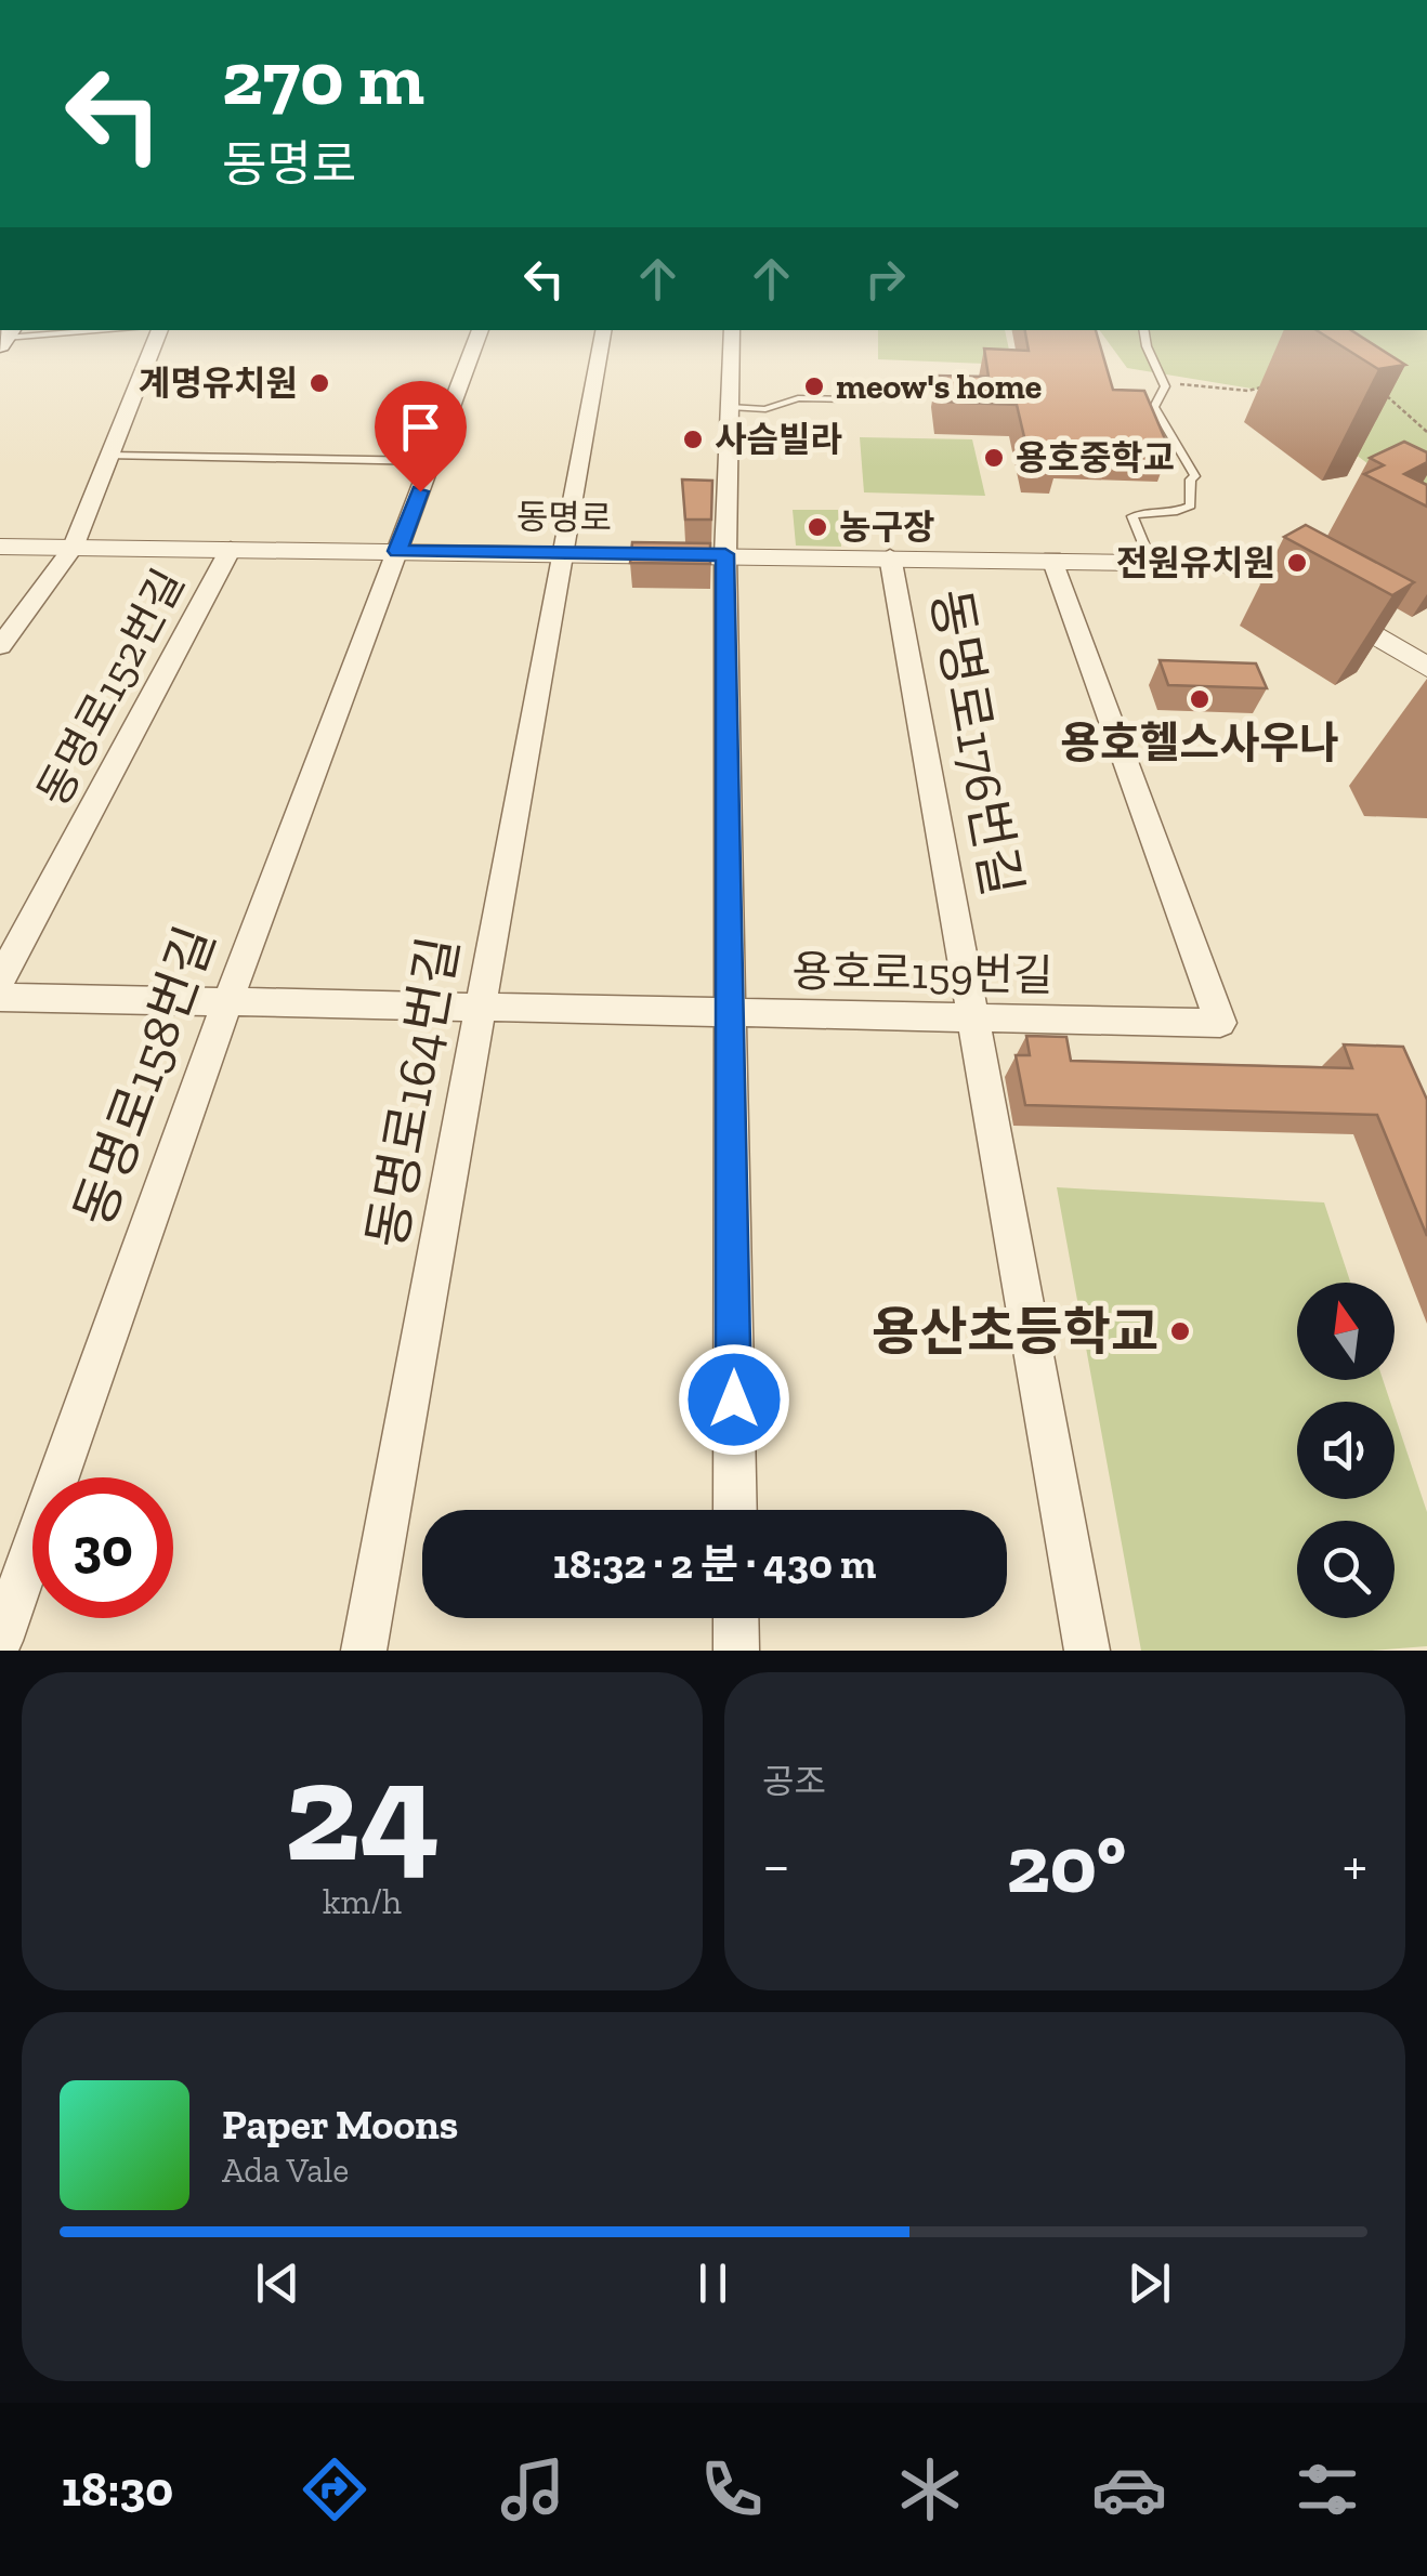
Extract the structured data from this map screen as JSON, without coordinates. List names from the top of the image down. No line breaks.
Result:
{"streets":{"street":["동명로","동명로152번길","동명로176번길","용호로159번길","동명로158번길","동명로164번길"]},"crossings":[["동명로","동명로152번길"],["동명로","동명로176번길"],["동명로","용호로159번길"],["동명로","동명로158번길"],["동명로","동명로164번길"],["동명로176번길","용호로159번길"],["용호로159번길","동명로158번길"],["용호로159번길","동명로164번길"]],"places":["계명유치원","meow's home","사슴빌라","용호중학교","농구장","전원유치원","용호헬스사우나","용산초등학교"],"north":"top","page":{"turn":["270 m","동명로"],"limit":"30","trip":"18:32 · 2 분 · 430 m","tile":[["24","km/h"],"공조"],"heat":["−","20°","+"],"song":["Paper Moons","Ada Vale"],"tabs":"18:30"}}
